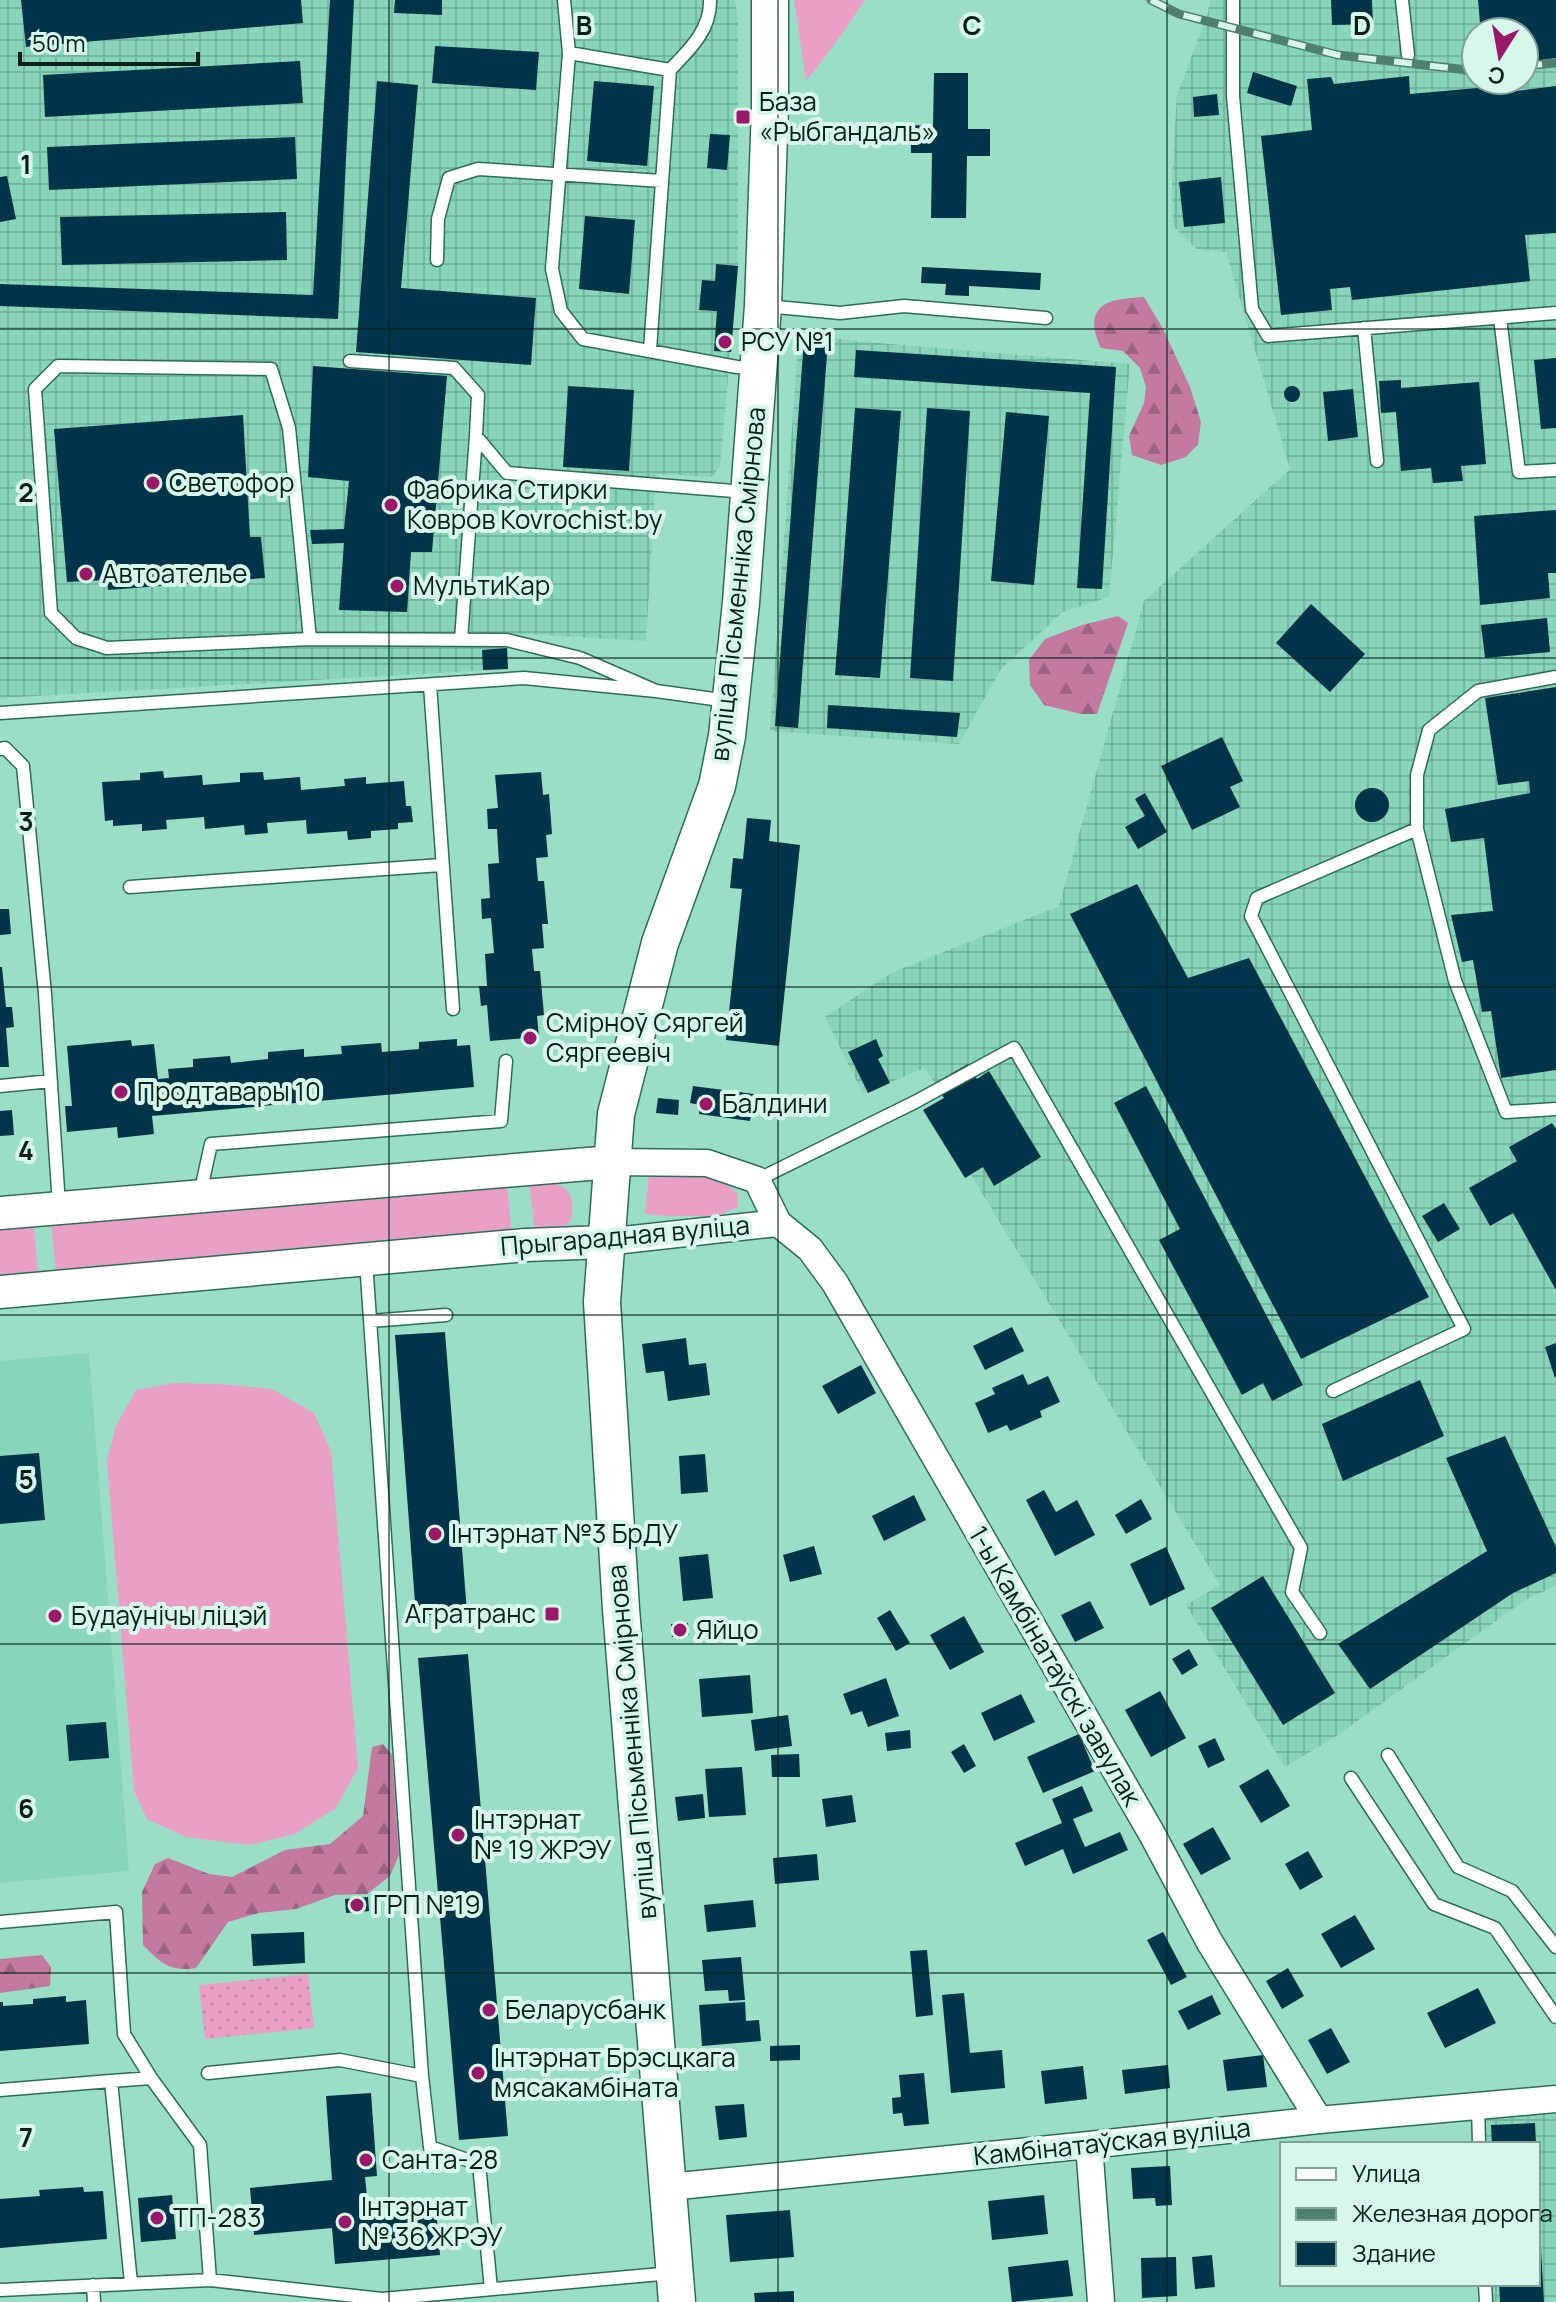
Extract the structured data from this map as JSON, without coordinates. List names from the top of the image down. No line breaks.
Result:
{"streets":{"main road":["вуліца Пісьменніка Смірнова"],"street":["Прыгарадная вуліца","1-ы Камбінатаўскі завулак","Камбінатаўская вуліца"]},"crossings":[["вуліца Пісьменніка Смірнова","Прыгарадная вуліца"],["вуліца Пісьменніка Смірнова","Камбінатаўская вуліца"],["Прыгарадная вуліца","1-ы Камбінатаўскі завулак"],["1-ы Камбінатаўскі завулак","Камбінатаўская вуліца"]],"places":{"transit":["База «Рыбгандаль»","Агратранс"],"other":["РСУ №1","Светофор","Фабрика Стирки Ковров Kovrochist.by","Автоателье","МультиКар","Смірноў Сяргей Сяргеевіч","Продтавары 10","Балдини","Інтэрнат №3 БрДУ","Будаўнічы ліцэй","Яйцо","Інтэрнат № 19 ЖРЭУ","ГРП №19","Беларусбанк","Інтэрнат Брэсцкага мясакамбіната","Санта-28","ТП-283","Інтэрнат № 36 ЖРЭУ"]},"legend":["Улица","Железная дорога","Здание"],"scale_bar":"50 m","north":"bottom","grid":{"columns":["B","C","D"],"rows":["1","2","3","4","5","6","7"]}}
